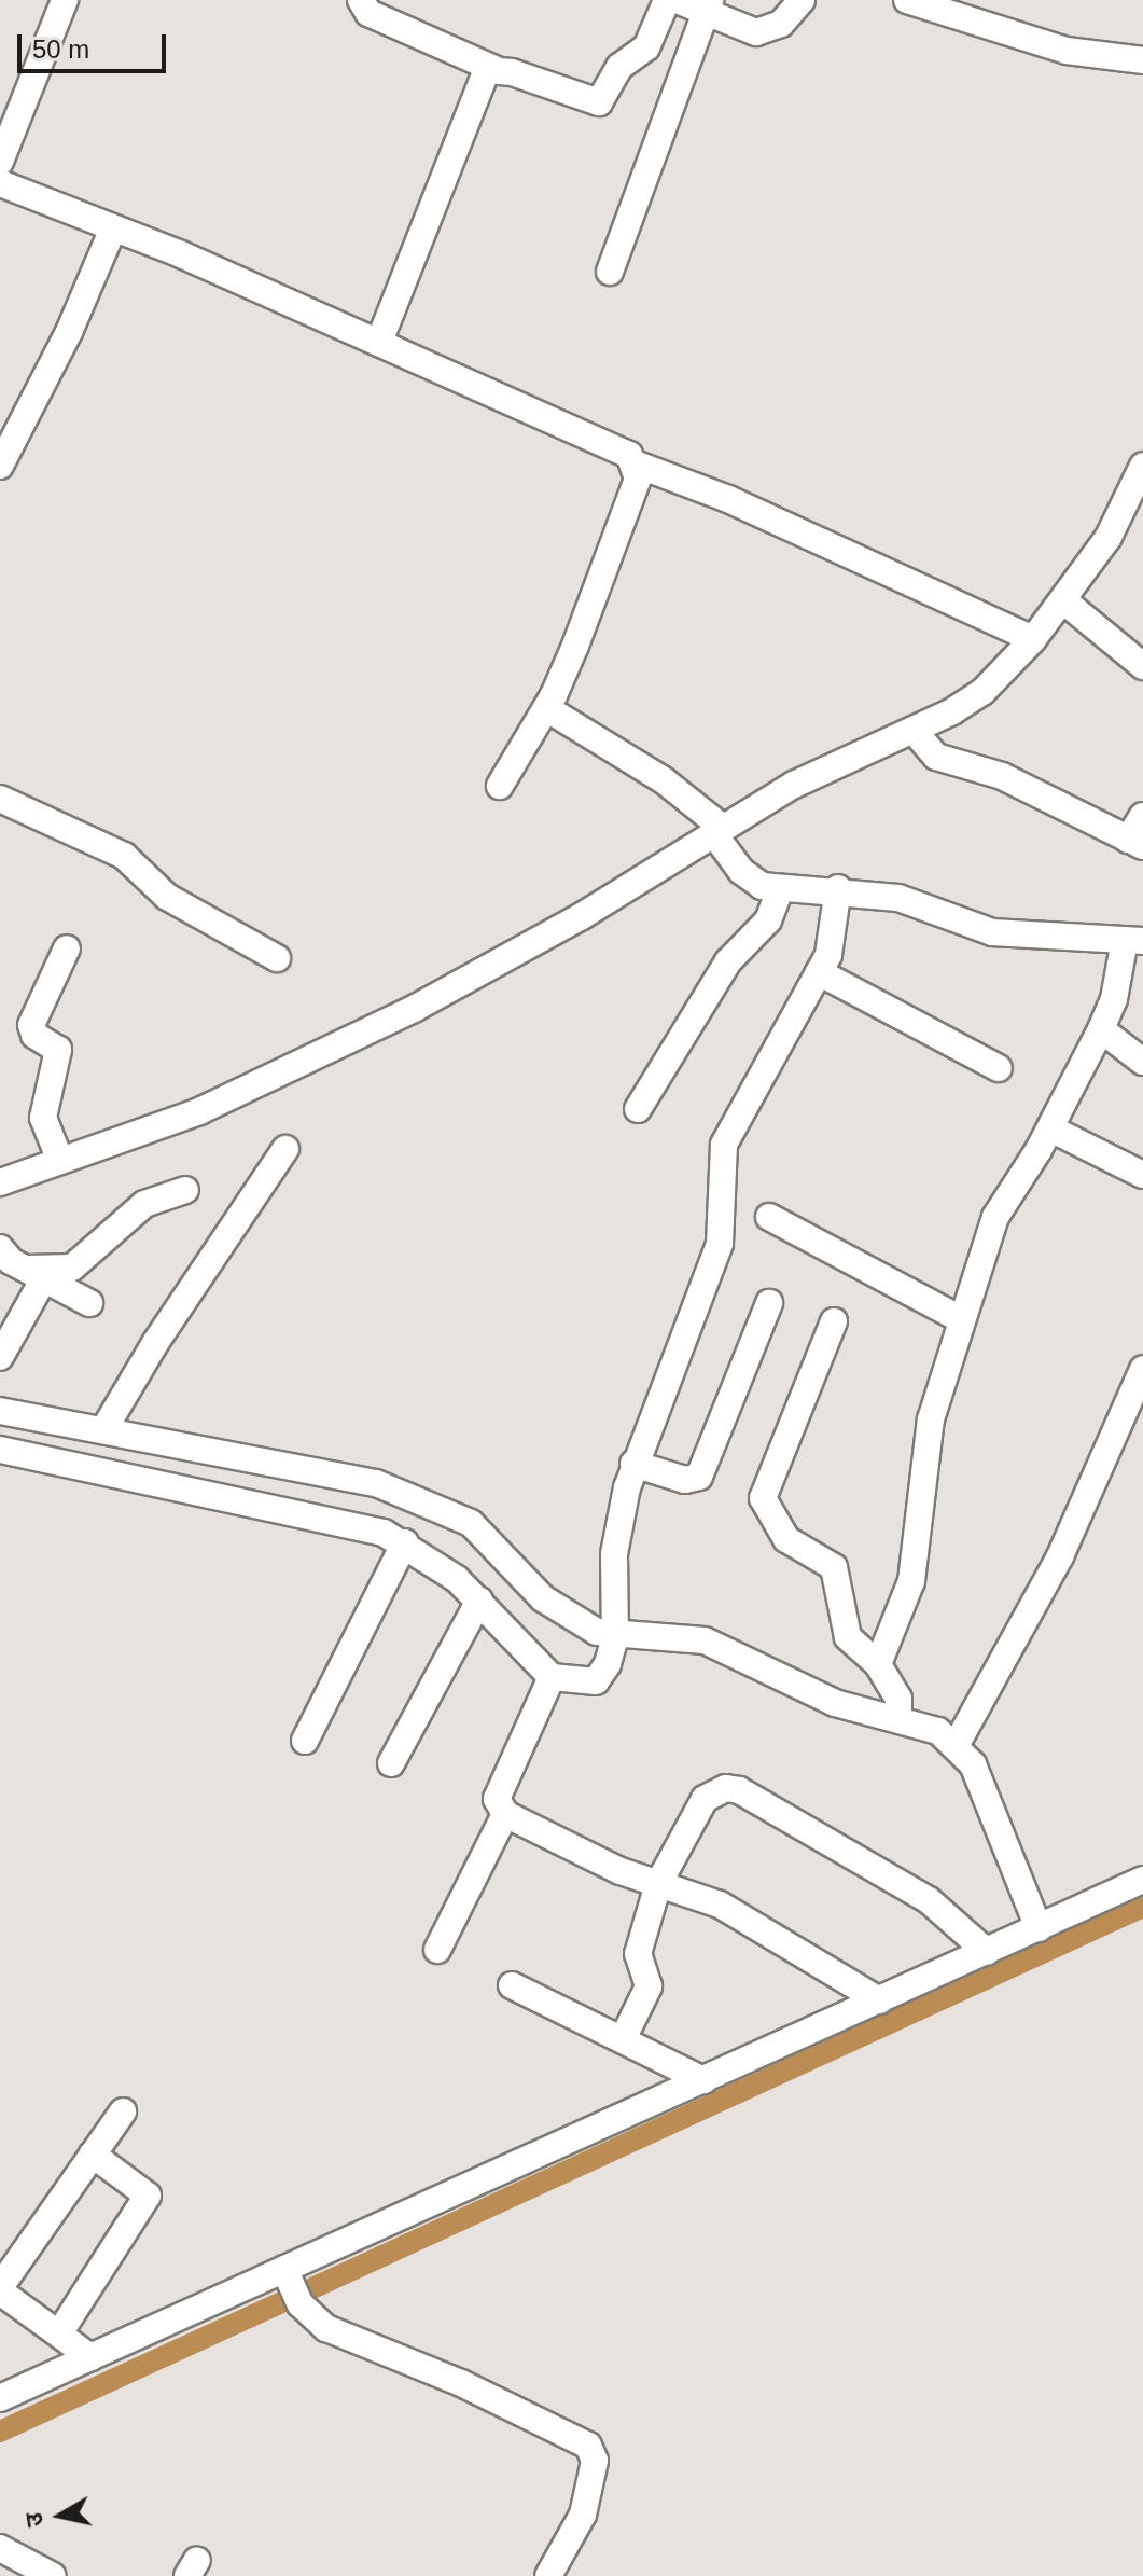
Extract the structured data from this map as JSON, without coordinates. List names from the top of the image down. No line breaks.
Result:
{"scale_bar":"50 m","north":"left"}
